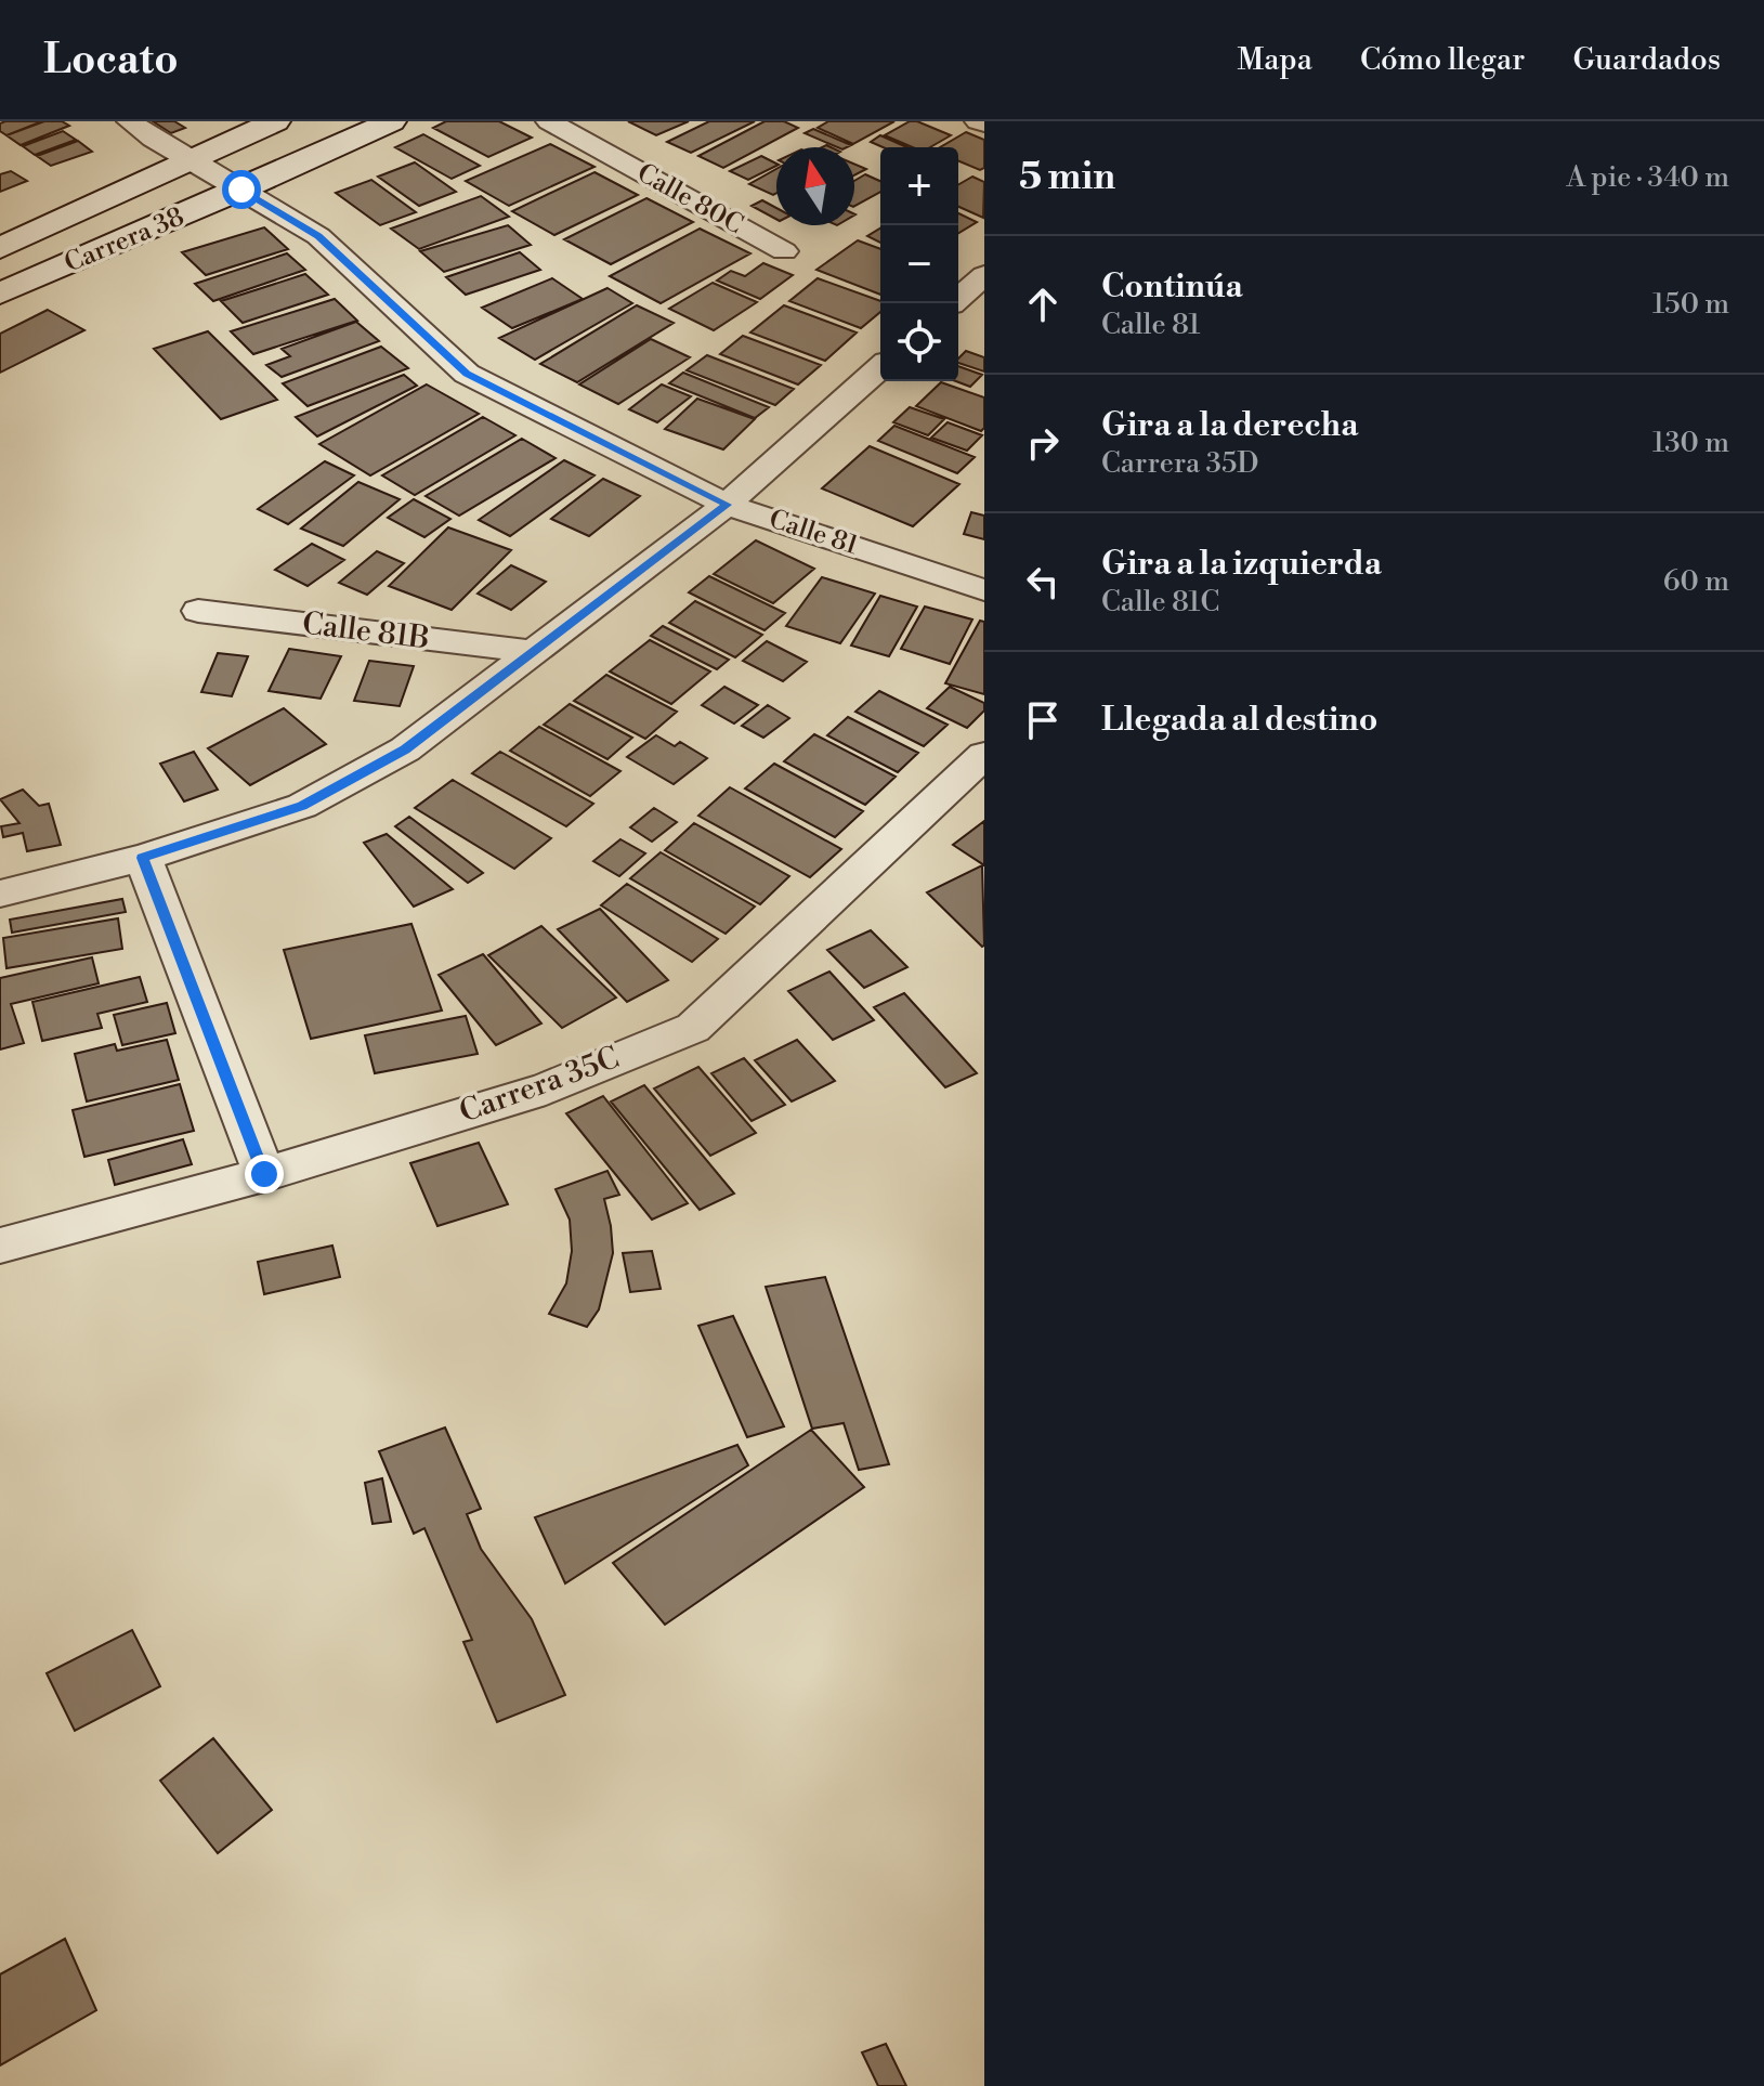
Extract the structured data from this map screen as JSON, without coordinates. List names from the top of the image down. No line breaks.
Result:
{"streets":{"main road":["Carrera 38"],"street":["Calle 80C","Calle 81","Calle 81B","Carrera 35C"]},"crossings":[["Carrera 38","Calle 81"]],"north":"top","page":{"header":"Locato","nav":["Mapa","Cómo llegar","Guardados"],"heading":["5 min","A pie · 340 m"],"map_buttons":["+","−"],"list":[["Continúa","Calle 81","150 m"],["Gira a la derecha","Carrera 35D","130 m"],["Gira a la izquierda","Calle 81C","60 m"],"Llegada al destino"]}}
